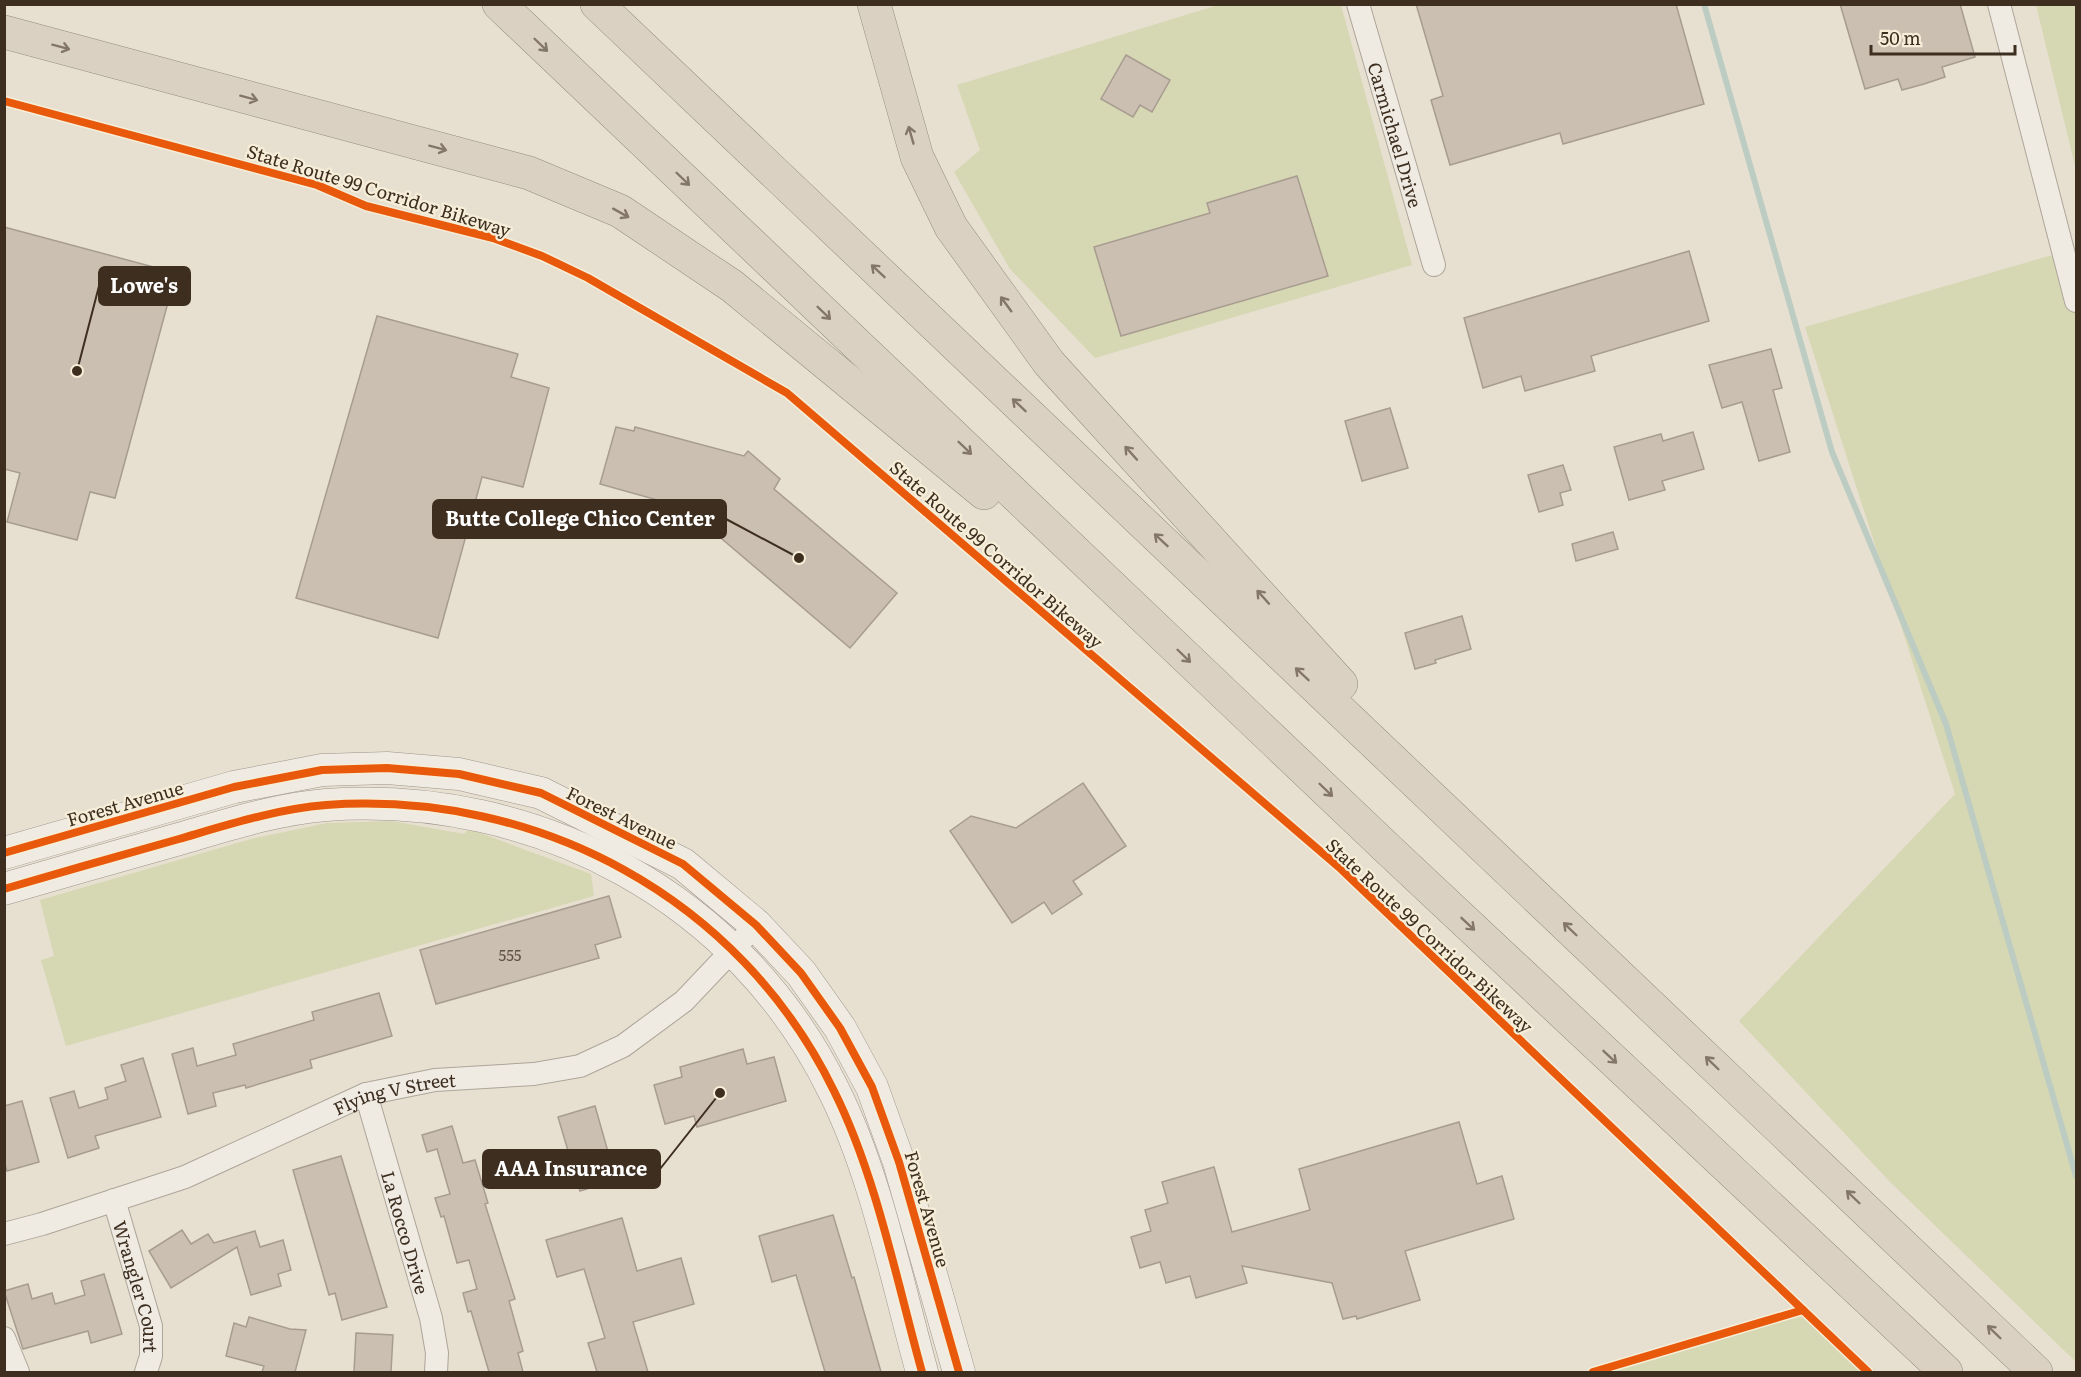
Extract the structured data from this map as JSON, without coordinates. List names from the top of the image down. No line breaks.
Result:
{"streets":{"street":["Carmichael Drive","Forest Avenue","Flying V Street","La Rocco Drive","Wrangler Court"],"cycle path":["State Route 99 Corridor Bikeway"]},"crossings":[["Forest Avenue","Flying V Street"],["Flying V Street","La Rocco Drive"],["Flying V Street","Wrangler Court"]],"places":["Lowe's","Butte College Chico Center","AAA Insurance"],"house_numbers":["555"],"scale_bar":"50 m"}
